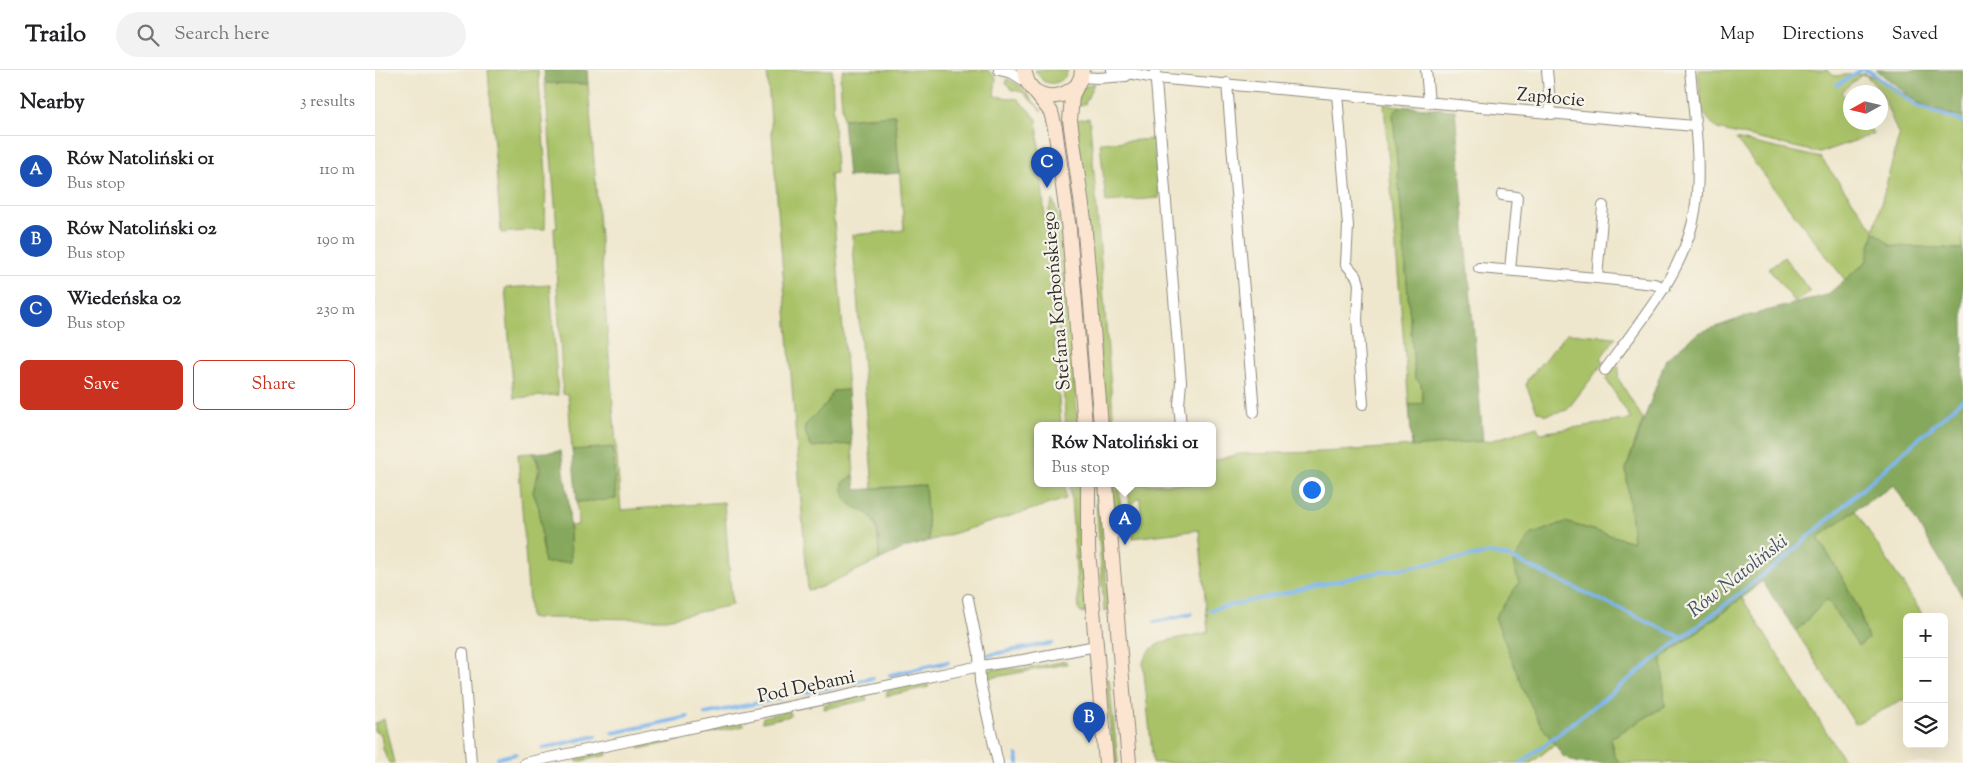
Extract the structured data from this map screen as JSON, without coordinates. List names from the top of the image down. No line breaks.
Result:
{"streets":{"street":["Zapłocie","Stefana Korbońskiego","Pod Dębami"]},"crossings":[["Zapłocie","Stefana Korbońskiego"]],"water":["Rów Natoliński"],"north":"left","page":{"header":"Trailo","search":"Search here","nav":["Map","Directions","Saved"],"heading":["Nearby","3 results"],"list":[{"mark":"A","name":"Rów Natoliński 01","note":"Bus stop","value":"110 m"},{"mark":"B","name":"Rów Natoliński 02","note":"Bus stop","value":"190 m"},{"mark":"C","name":"Wiedeńska 02","note":"Bus stop","value":"230 m"}],"pins":["C","A","B"],"buttons":["Save","Share"],"popup":["Rów Natoliński 01","Bus stop"],"map_buttons":["+","−"]}}
